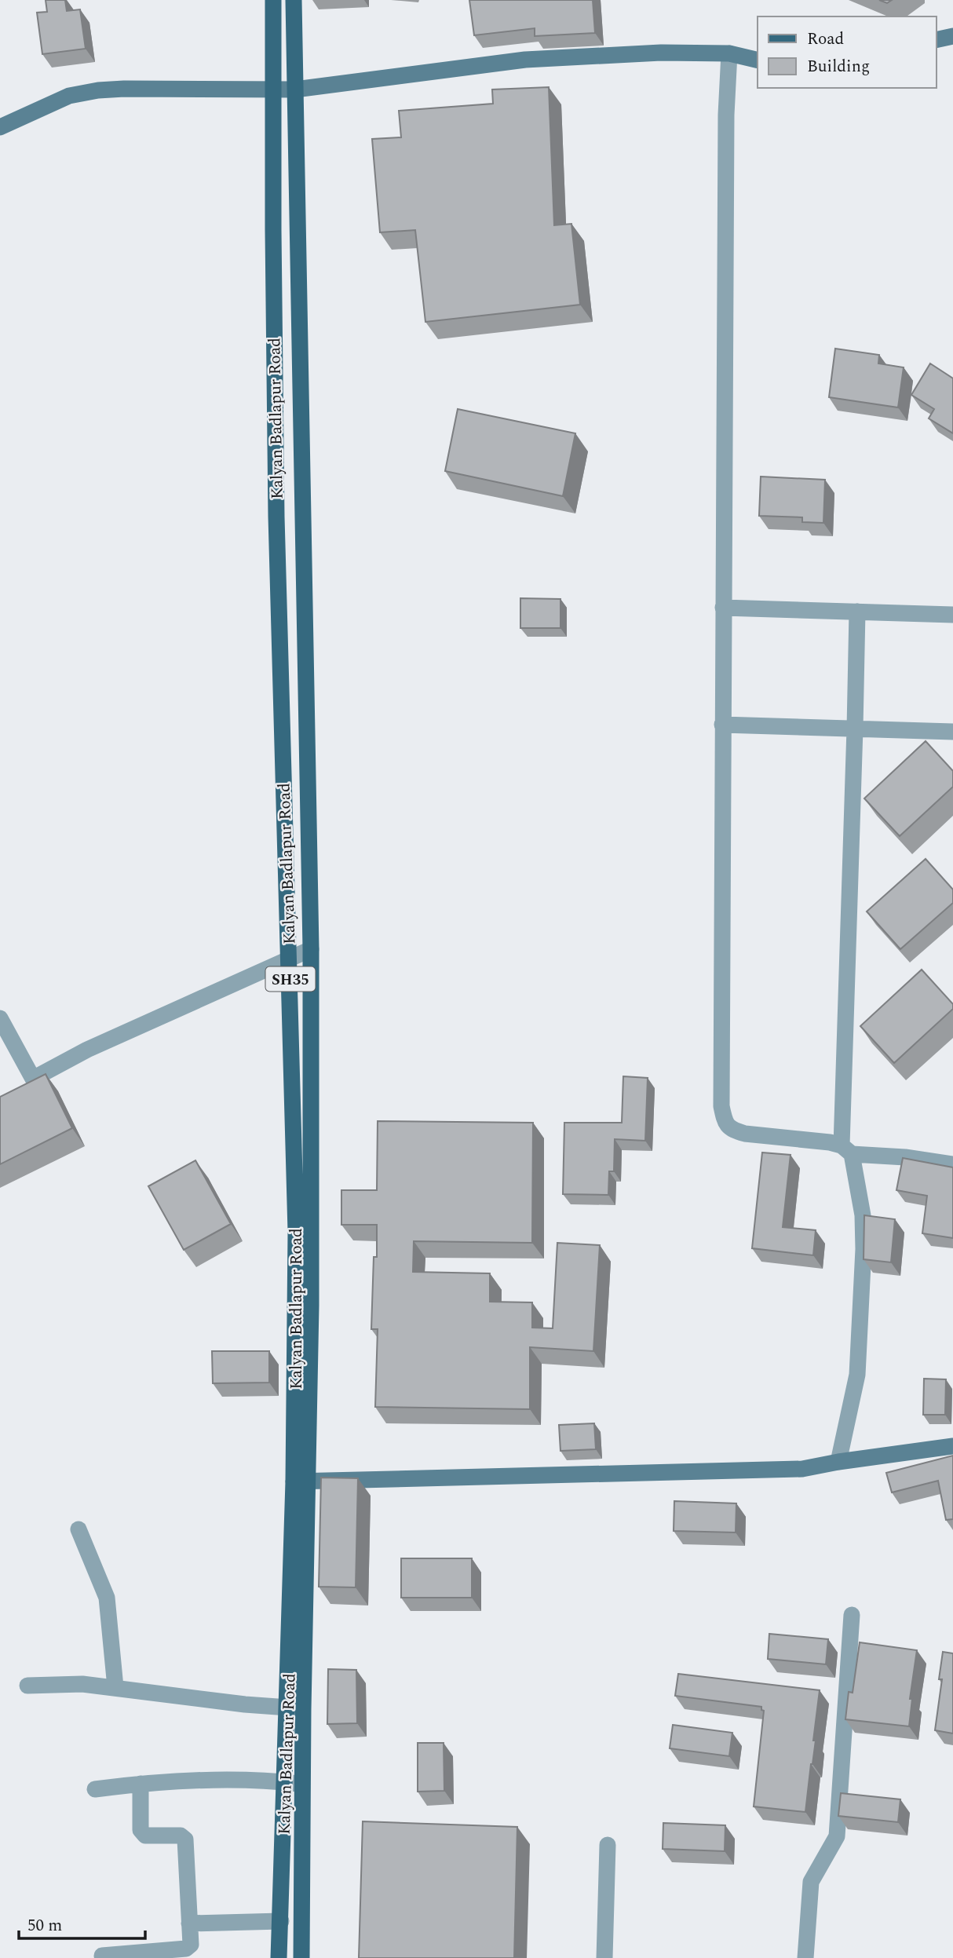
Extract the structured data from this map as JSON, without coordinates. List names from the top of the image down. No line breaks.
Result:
{"streets":{"main road":["Kalyan Badlapur Road","SH35"]},"legend":["Road","Building"],"scale_bar":"50 m"}
